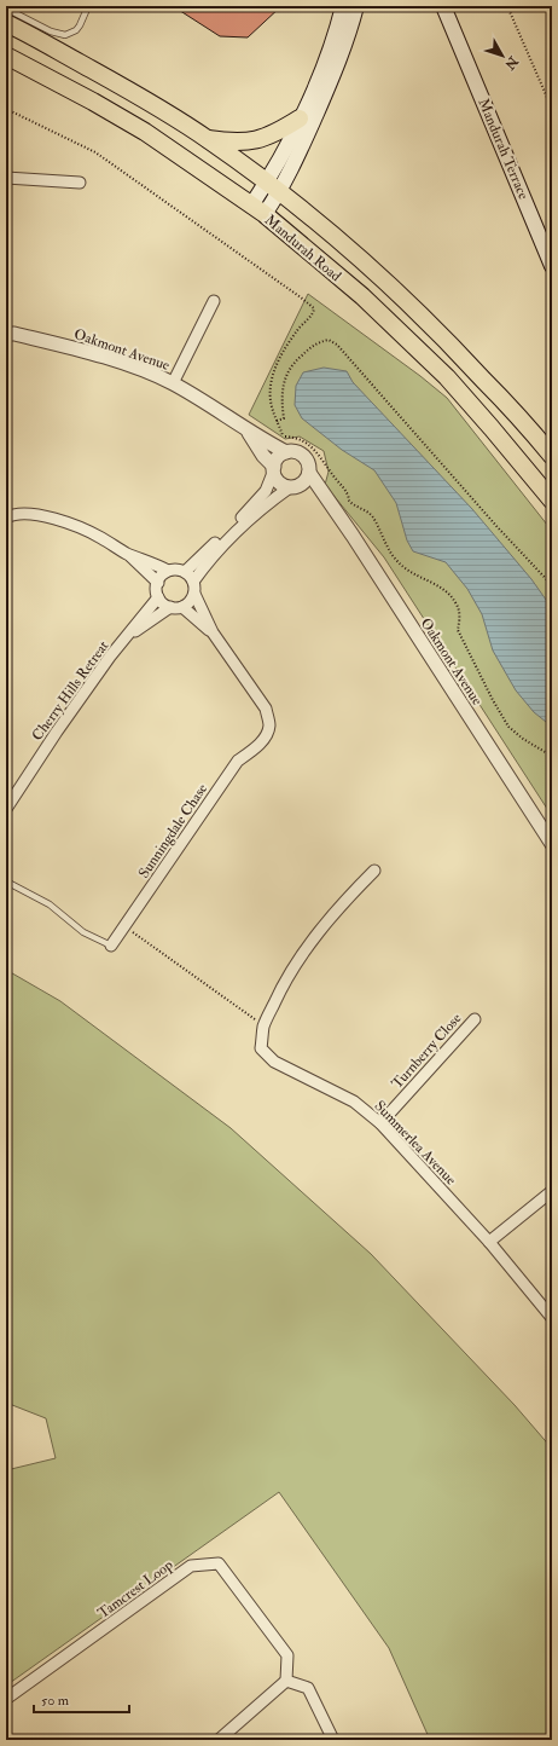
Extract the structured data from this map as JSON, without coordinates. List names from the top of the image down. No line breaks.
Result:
{"streets":{"highway":["Mandurah Road"],"main road":["Mandurah Terrace"],"street":["Oakmont Avenue","Cherry Hills Retreat","Sunningdale Chase","Turnberry Close","Summerlea Avenue","Tamcrest Loop"]},"crossings":[["Cherry Hills Retreat","Sunningdale Chase"],["Turnberry Close","Summerlea Avenue"]],"scale_bar":"50 m","north":"bottom right"}
